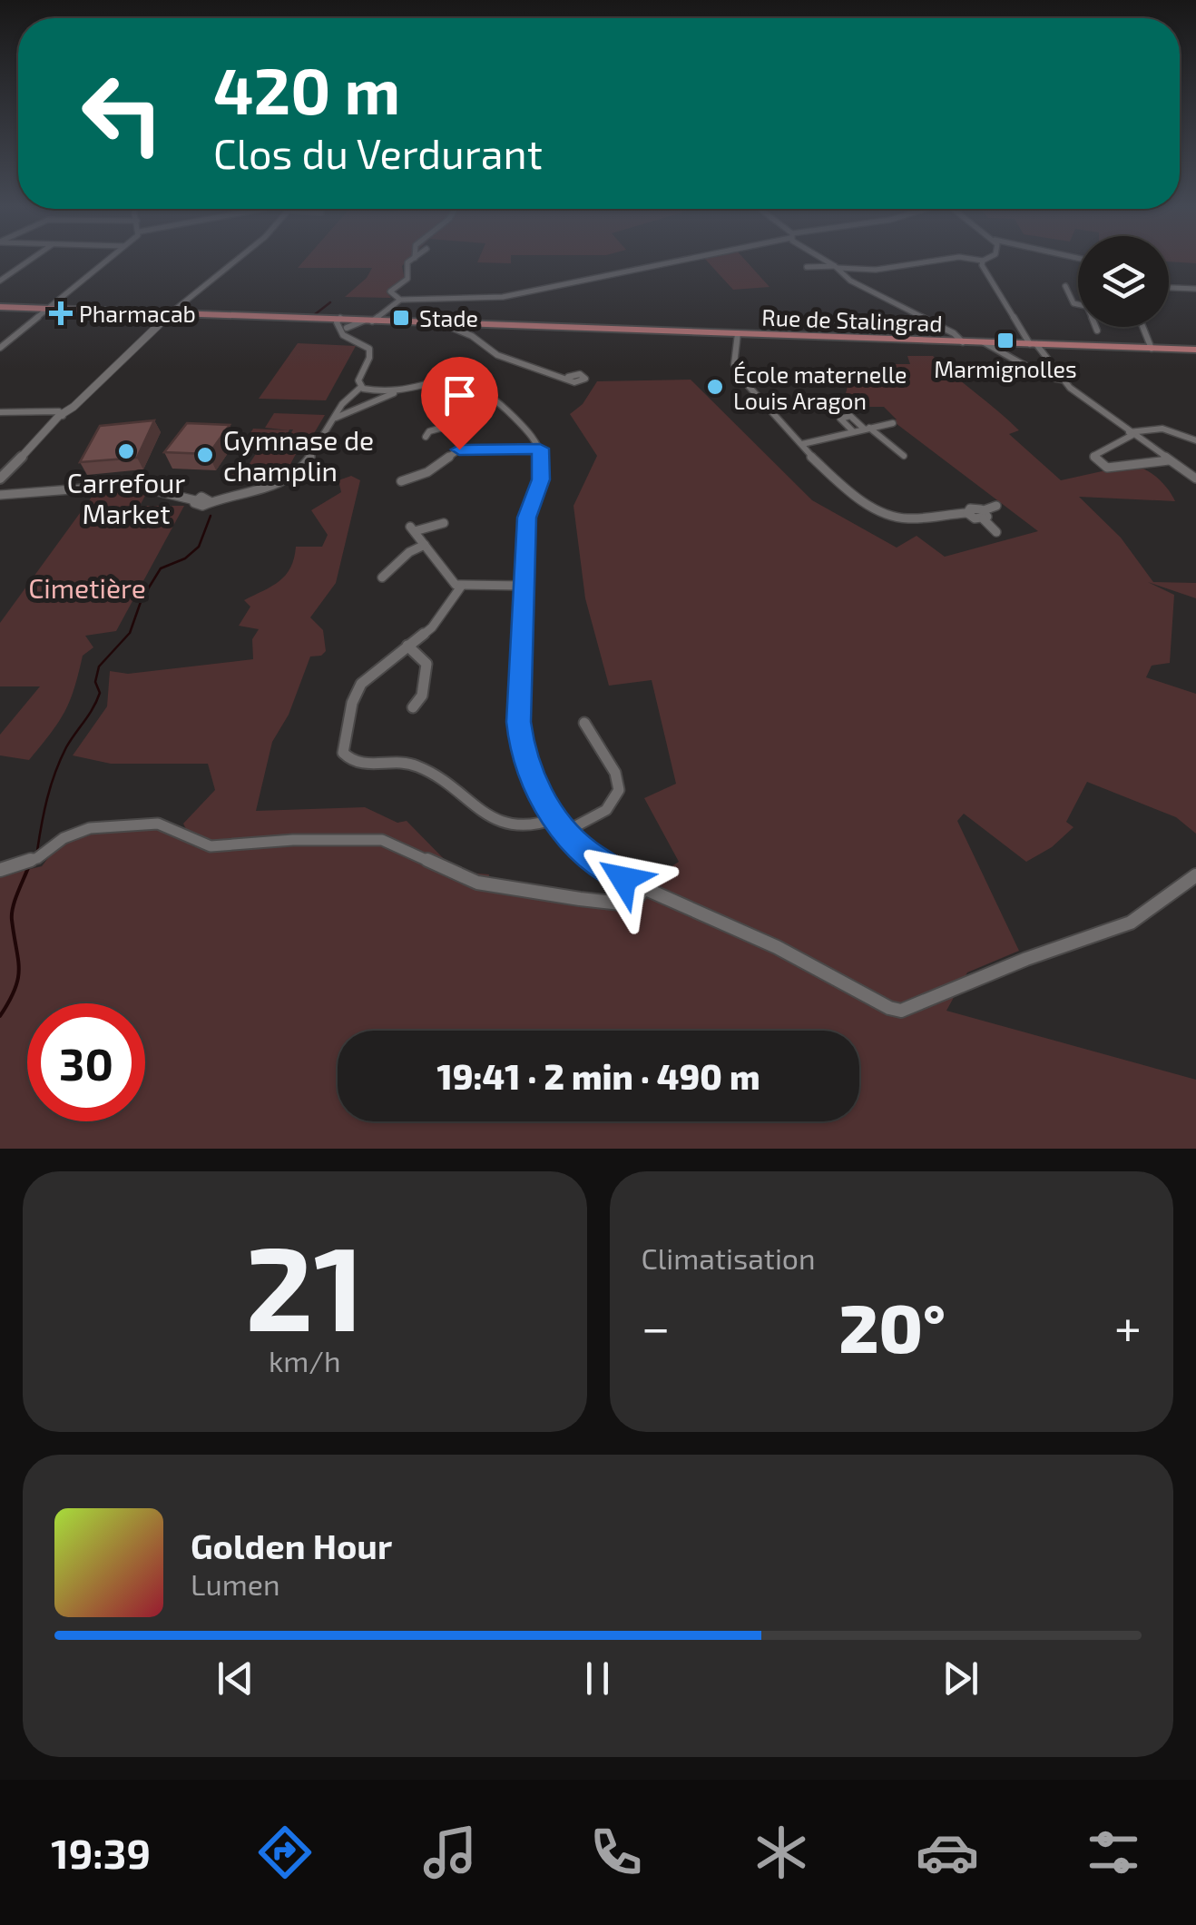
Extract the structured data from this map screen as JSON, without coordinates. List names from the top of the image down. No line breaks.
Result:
{"streets":{"main road":["Rue de Stalingrad"]},"parks":["Cimetière"],"places":{"health":["Pharmacab"],"transit":["Stade","Marmignolles"],"other":["École maternelle Louis Aragon","Carrefour Market","Gymnase de champlin"]},"page":{"turn":["420 m","Clos du Verdurant"],"limit":"30","trip":"19:41 · 2 min · 490 m","tile":[["21","km/h"],"Climatisation"],"heat":["−","20°","+"],"song":["Golden Hour","Lumen"],"tabs":"19:39"}}
